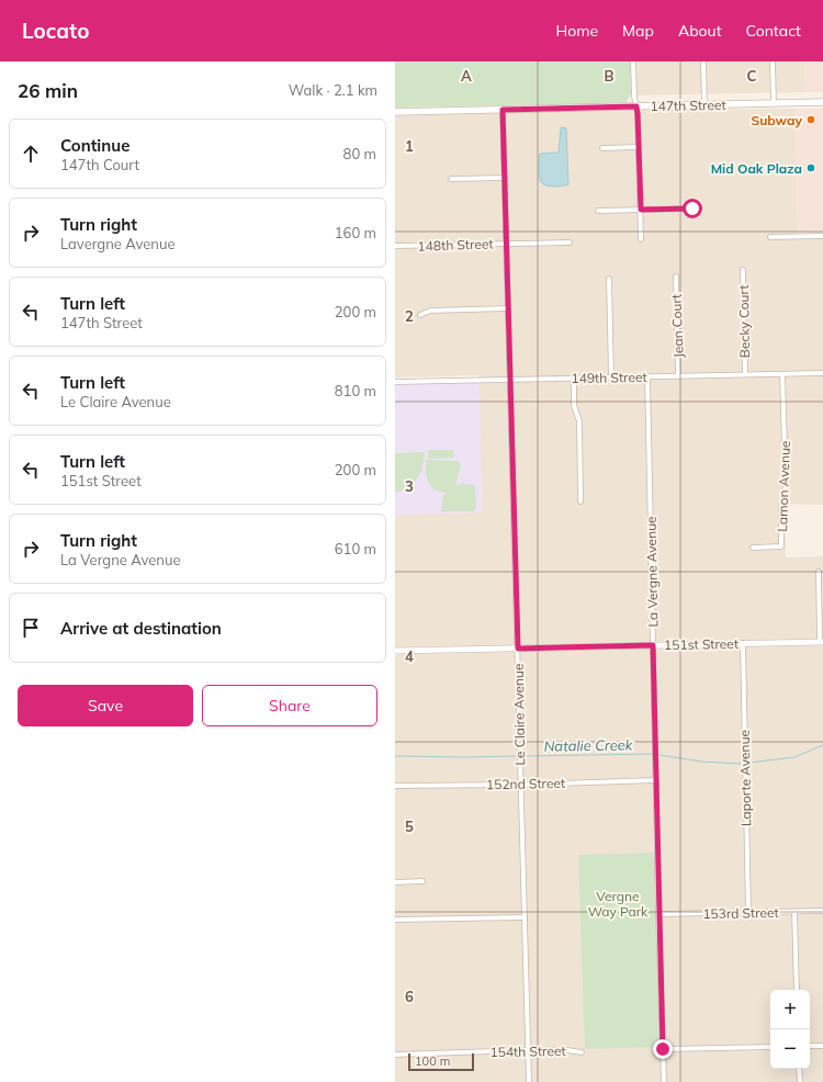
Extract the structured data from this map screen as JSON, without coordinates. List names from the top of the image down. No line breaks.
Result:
{"streets":{"main road":["147th Street"],"street":["148th Street","Becky Court","Jean Court","149th Street","Lamon Avenue","La Vergne Avenue","151st Street","Le Claire Avenue","Laporte Avenue","152nd Street","153rd Street","154th Street"]},"crossings":[["147th Street","Le Claire Avenue"],["148th Street","Le Claire Avenue"],["Becky Court","149th Street"],["Jean Court","149th Street"],["149th Street","Lamon Avenue"],["149th Street","La Vergne Avenue"],["149th Street","Le Claire Avenue"],["La Vergne Avenue","151st Street"],["La Vergne Avenue","152nd Street"],["La Vergne Avenue","153rd Street"],["151st Street","Le Claire Avenue"],["151st Street","Laporte Avenue"],["Le Claire Avenue","152nd Street"],["Le Claire Avenue","154th Street"],["Laporte Avenue","153rd Street"]],"water":["Natalie Creek"],"parks":["Vergne Way Park"],"places":["Subway","Mid Oak Plaza"],"scale_bar":"100 m","page":{"header":"Locato","nav":["Home","Map","About","Contact"],"heading":["26 min","Walk · 2.1 km"],"list":[["Continue","147th Court","80 m"],["Turn right","Lavergne Avenue","160 m"],["Turn left","147th Street","200 m"],["Turn left","Le Claire Avenue","810 m"],["Turn left","151st Street","200 m"],["Turn right","La Vergne Avenue","610 m"],"Arrive at destination"],"buttons":["Save","Share"],"map_buttons":["+","−"],"scale":"100 m"},"grid":{"columns":["A","B","C"],"rows":["1","2","3","4","5","6"]}}
